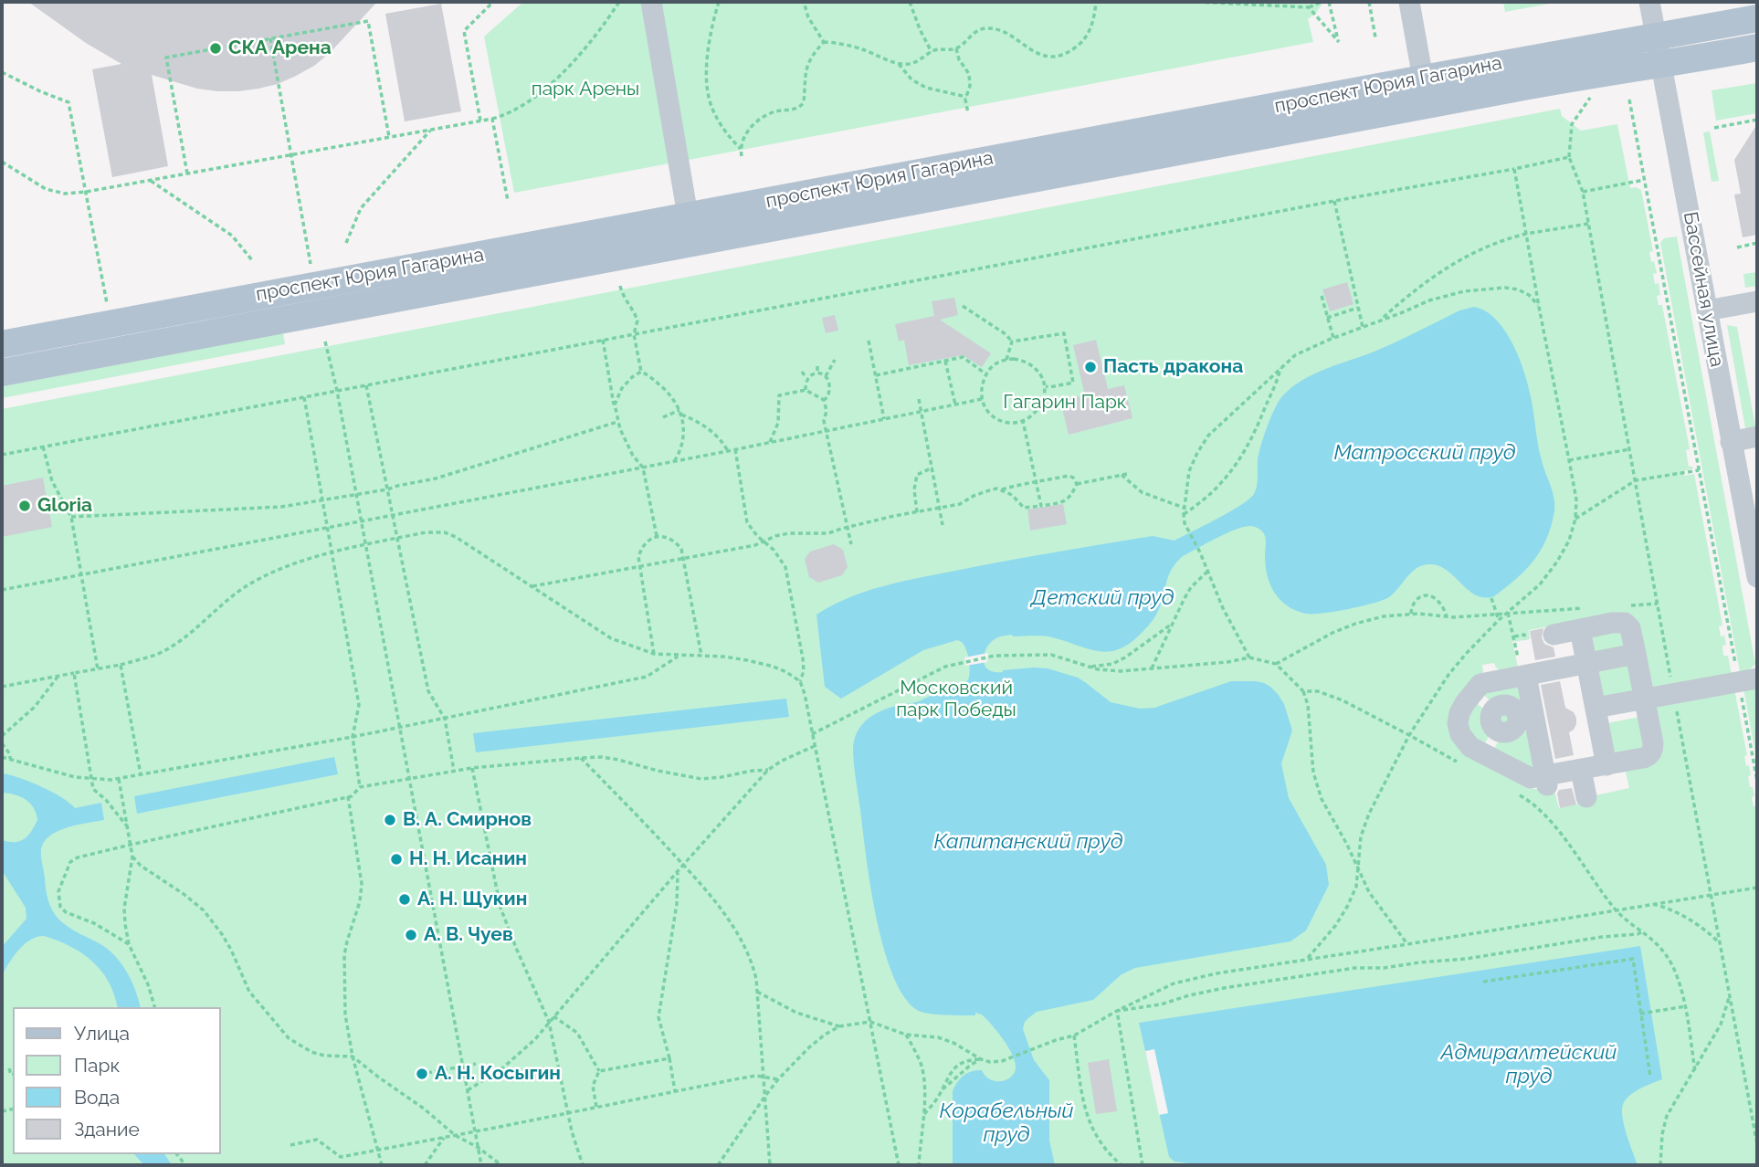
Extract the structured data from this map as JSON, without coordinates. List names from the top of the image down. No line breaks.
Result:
{"streets":{"main road":["проспект Юрия Гагарина"],"street":["Бассейная улица"]},"crossings":[["проспект Юрия Гагарина","Бассейная улица"]],"water":["Матросский пруд","Детский пруд","Капитанский пруд","Адмиралтейский пруд","Корабельный пруд"],"parks":["парк Арены","Гагарин Парк","Московский парк Победы"],"places":["СКА Арена","Пасть дракона","Gloria","В. А. Смирнов","Н. Н. Исанин","А. Н. Щукин","А. В. Чуев","А. Н. Косыгин"],"legend":["Улица","Парк","Вода","Здание"]}
